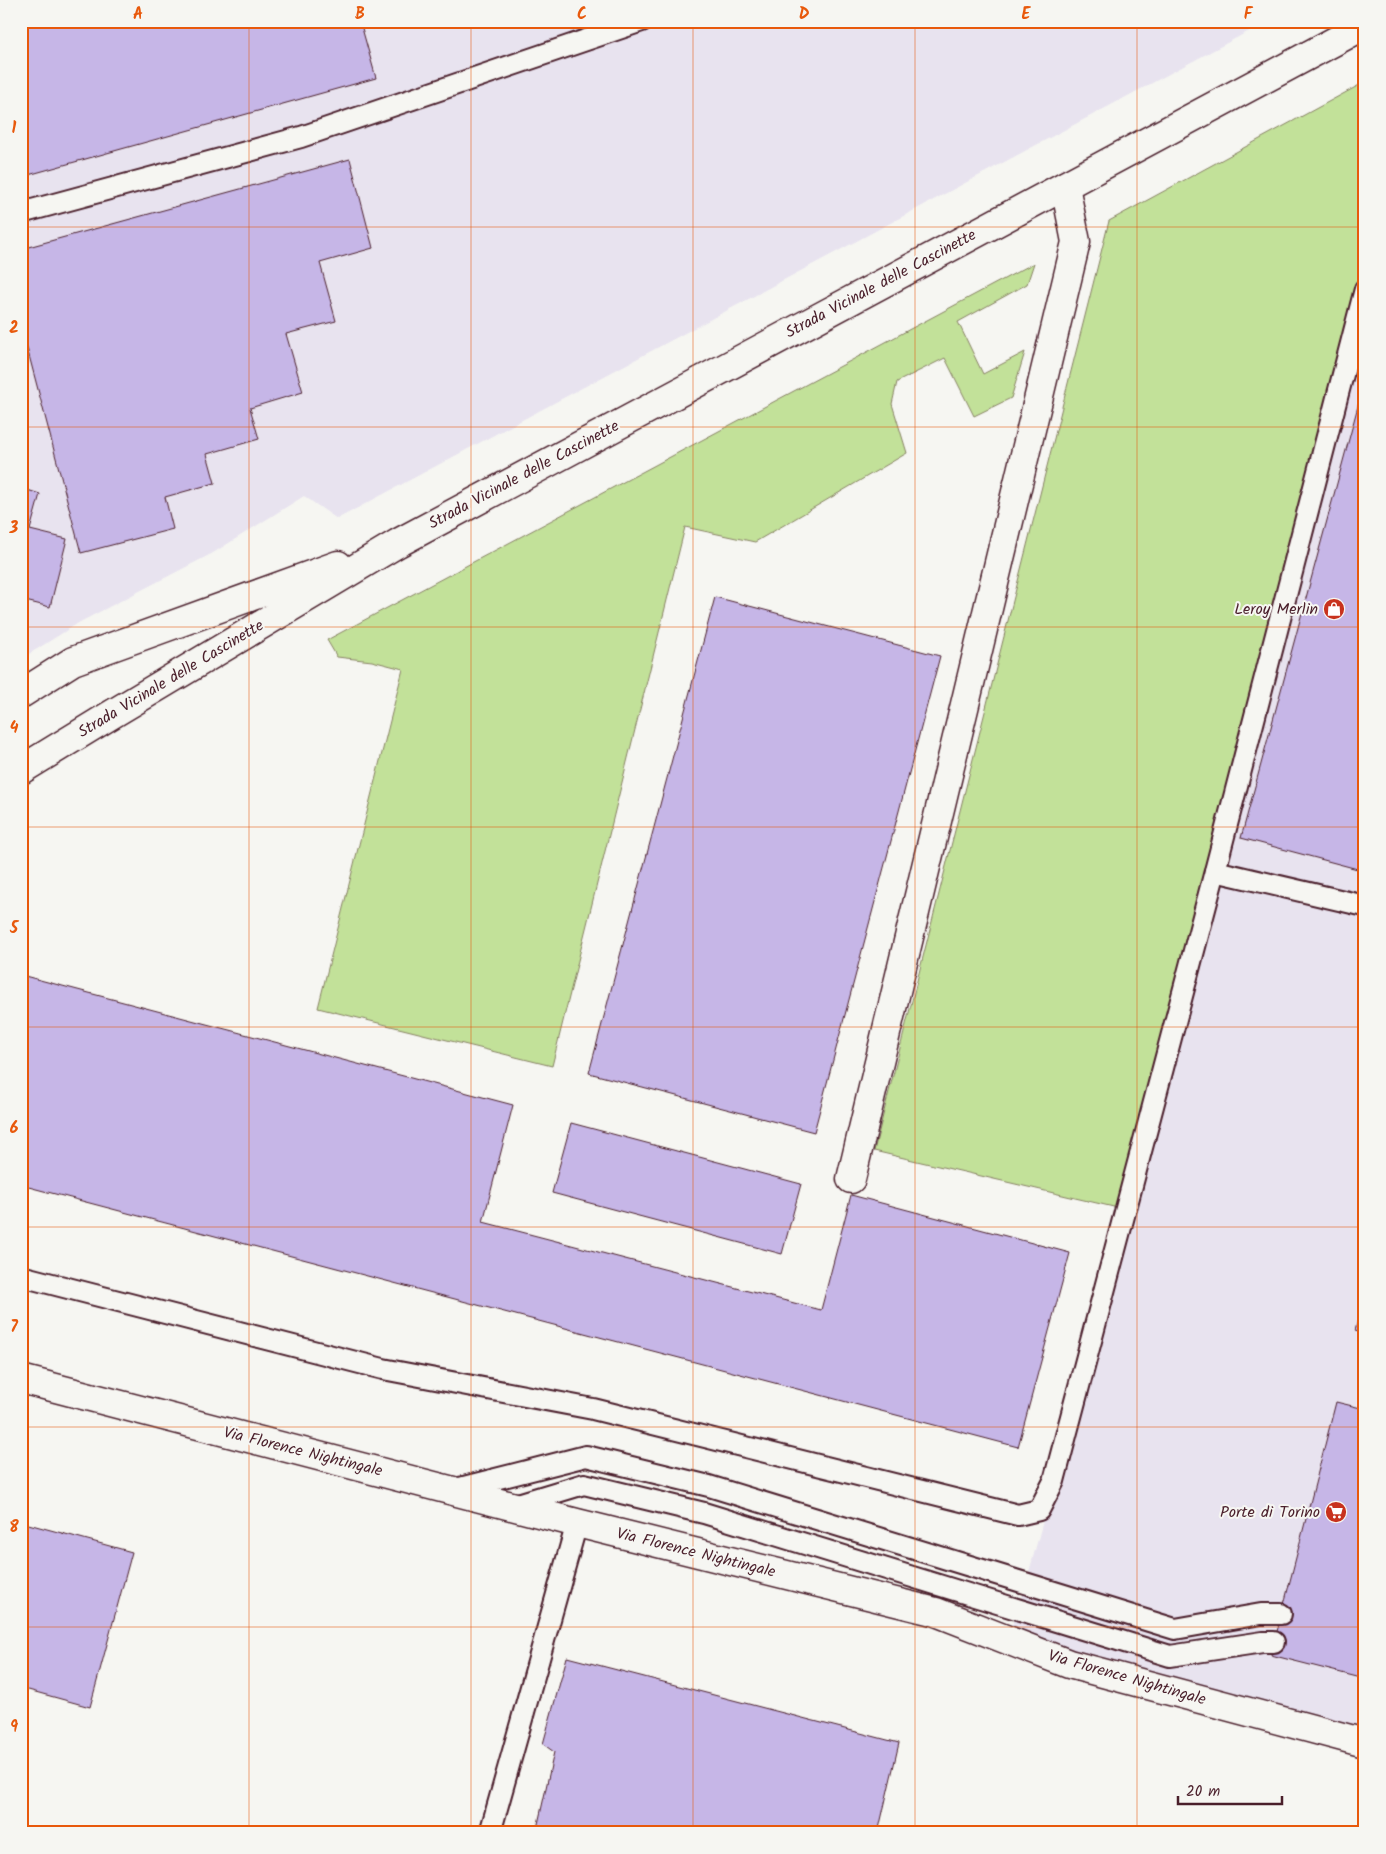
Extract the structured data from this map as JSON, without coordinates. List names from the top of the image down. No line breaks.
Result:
{"streets":{"street":["Strada Vicinale delle Cascinette","Via Florence Nightingale"]},"places":{"shop":["Leroy Merlin"],"supermarket":["Porte di Torino"]},"scale_bar":"20 m","grid":{"columns":["A","B","C","D","E","F"],"rows":["1","2","3","4","5","6","7","8","9"]}}
